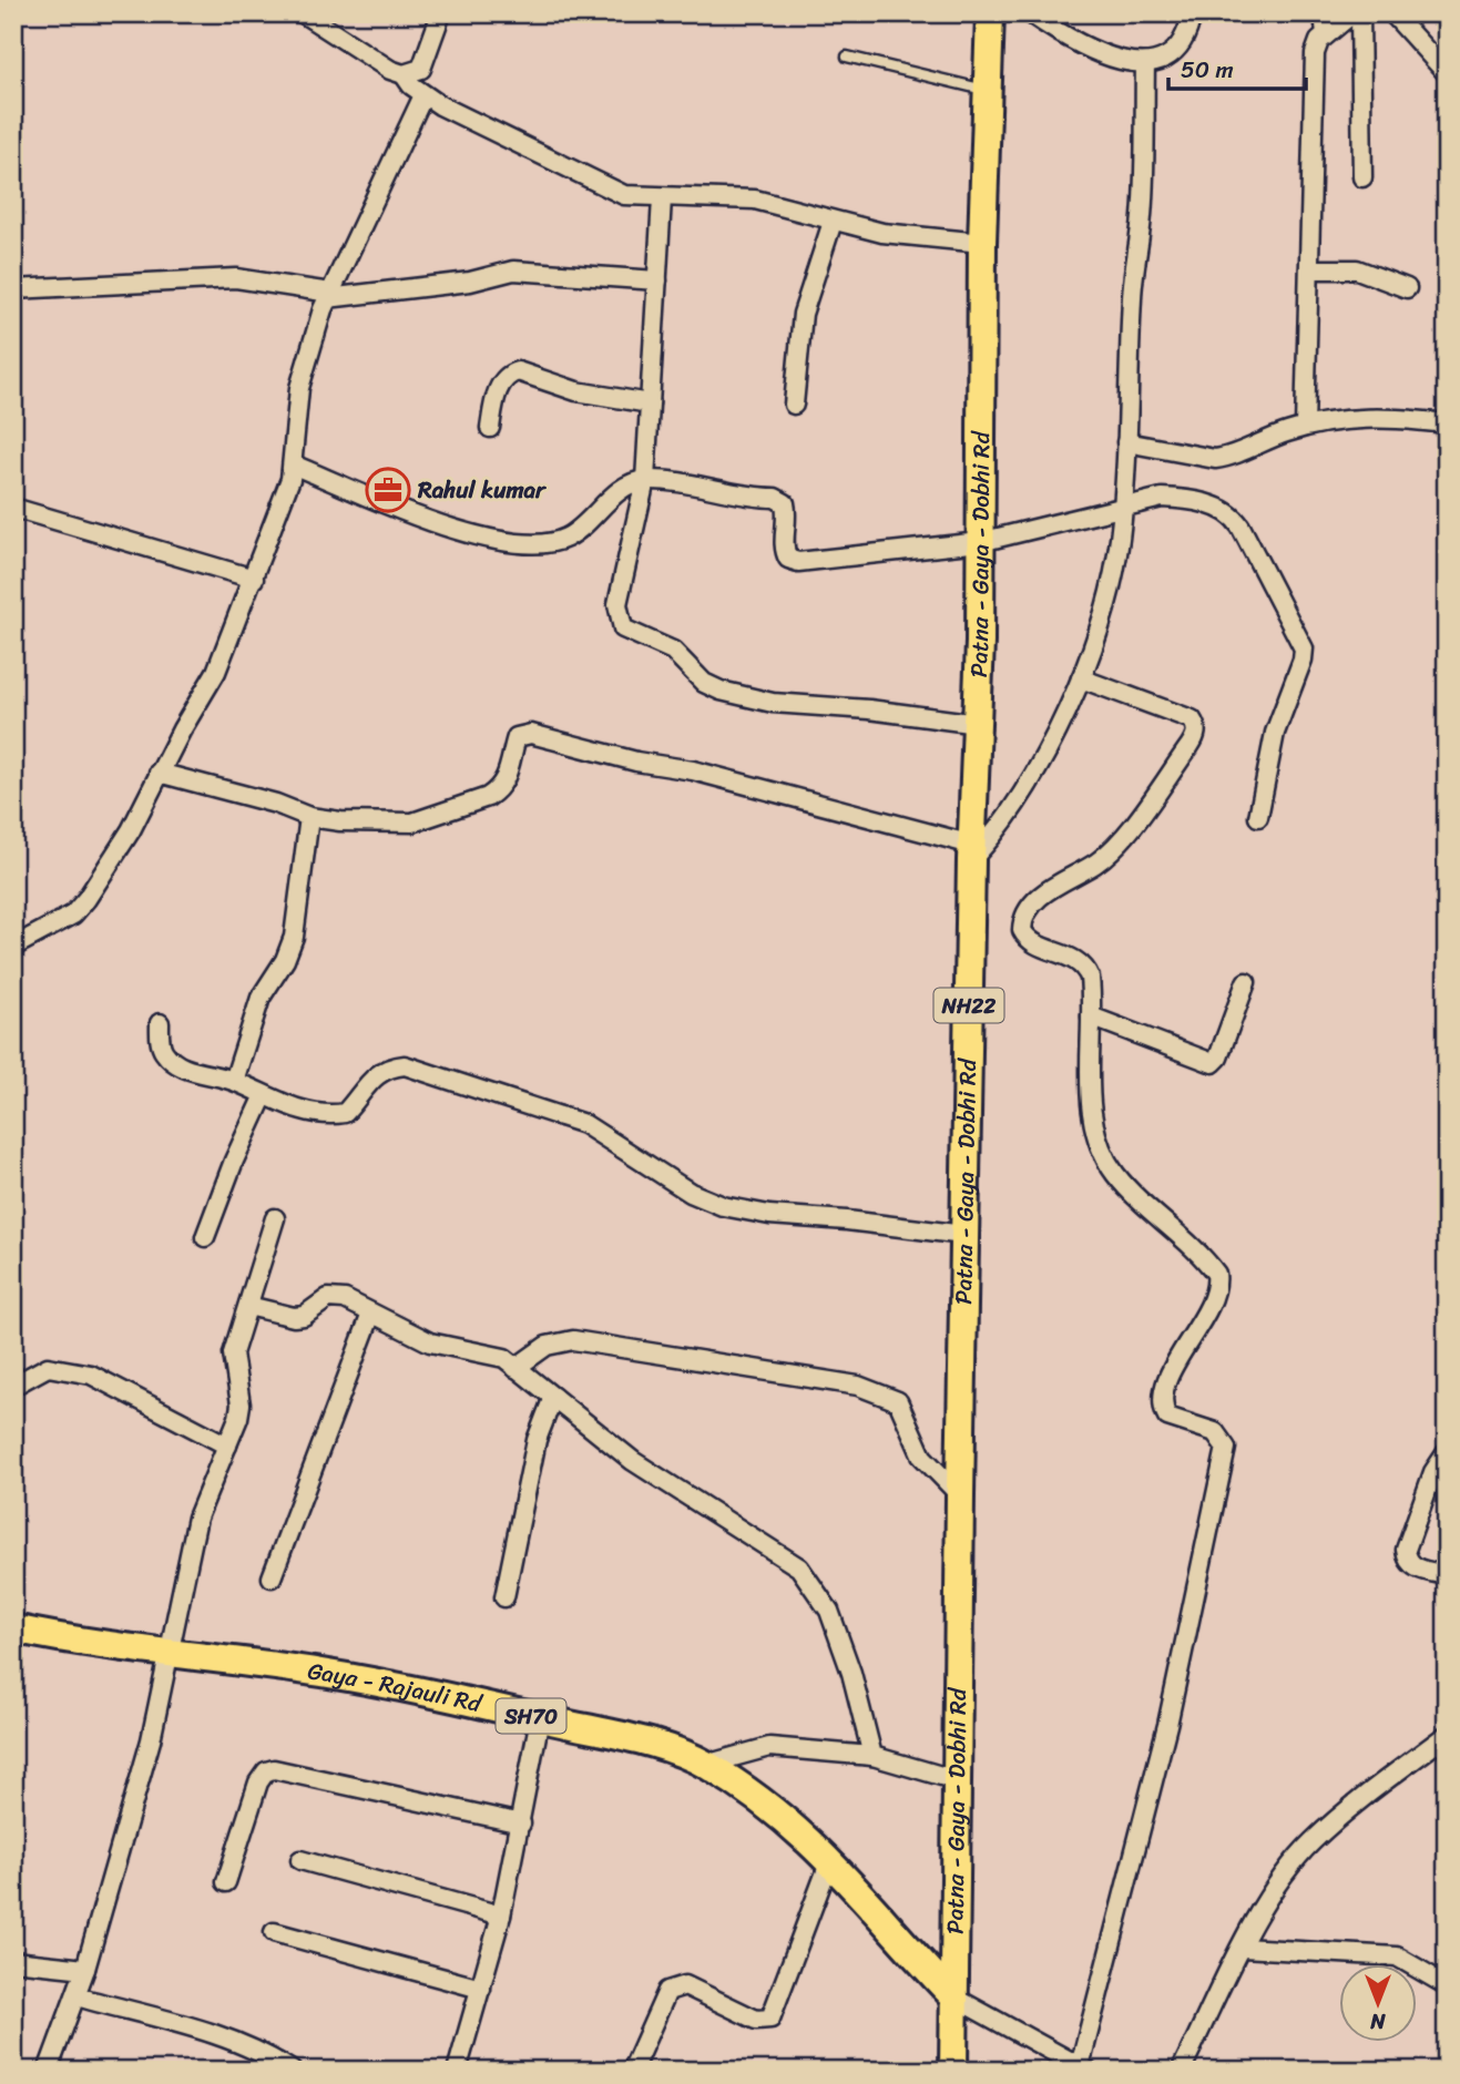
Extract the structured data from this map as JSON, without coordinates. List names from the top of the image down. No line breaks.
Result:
{"streets":{"main road":["Patna - Gaya - Dobhi Rd","NH22","Gaya - Rajauli Rd","SH70"]},"crossings":[["Patna - Gaya - Dobhi Rd","Gaya - Rajauli Rd"]],"places":{"office":["Rahul kumar"]},"scale_bar":"50 m","north":"bottom"}
